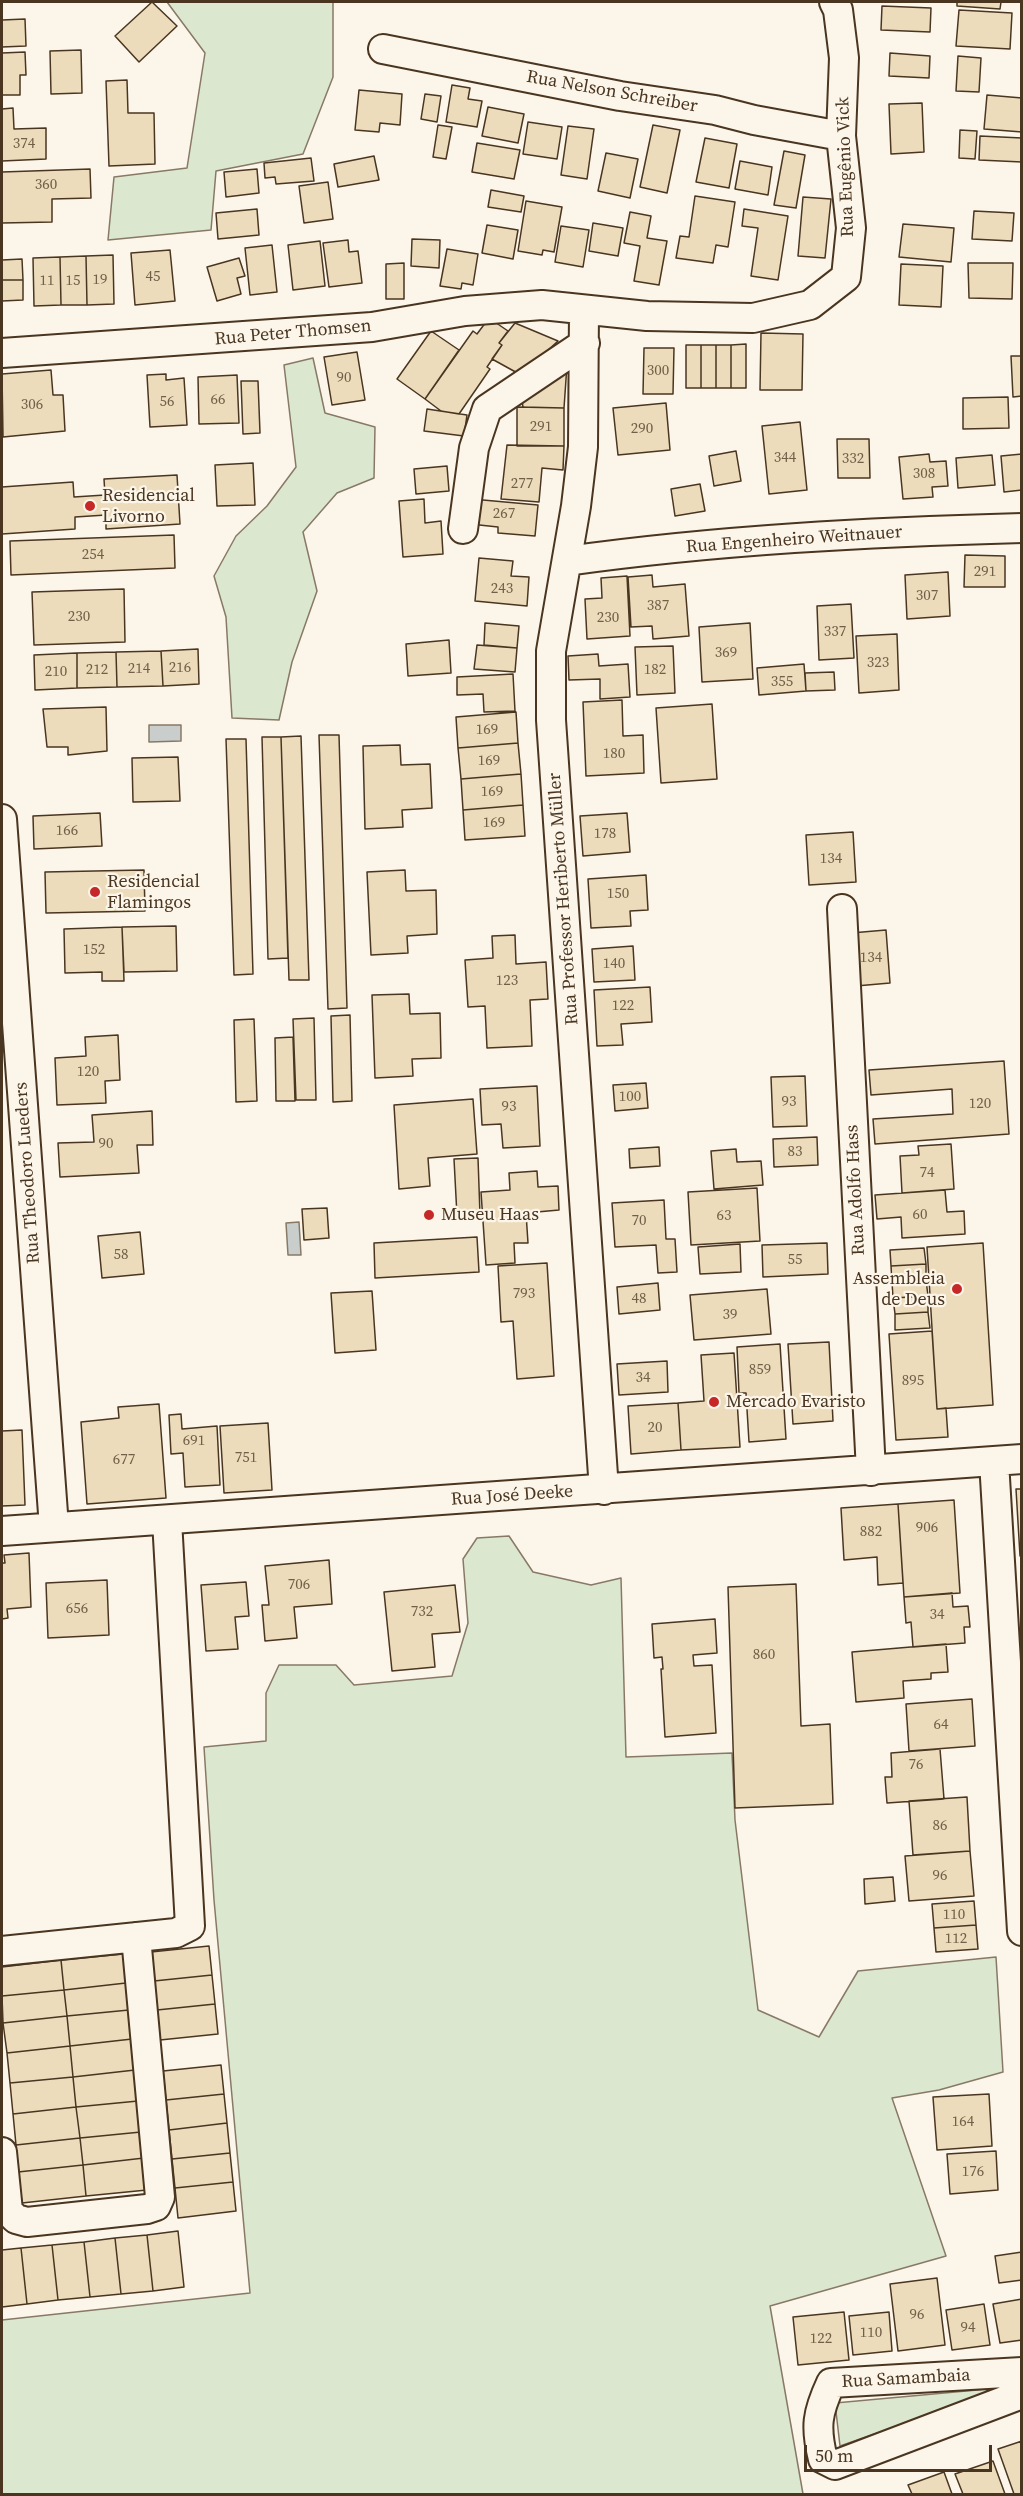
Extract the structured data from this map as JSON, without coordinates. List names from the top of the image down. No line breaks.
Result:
{"streets":{"street":["Rua Nelson Schreiber","Rua Eugênio Vick","Rua Peter Thomsen","Rua Engenheiro Weitnauer","Rua Professor Heriberto Müller","Rua Theodoro Lueders","Rua Adolfo Hass","Rua José Deeke","Rua Samambaia"]},"crossings":[["Rua Nelson Schreiber","Rua Eugênio Vick"],["Rua Eugênio Vick","Rua Peter Thomsen"],["Rua Eugênio Vick","Rua Professor Heriberto Müller"],["Rua Peter Thomsen","Rua Professor Heriberto Müller"],["Rua Engenheiro Weitnauer","Rua Professor Heriberto Müller"],["Rua Professor Heriberto Müller","Rua José Deeke"],["Rua Theodoro Lueders","Rua José Deeke"],["Rua Adolfo Hass","Rua José Deeke"]],"places":["Residencial Livorno","Residencial Flamingos","Museu Haas","Assembleia de Deus","Mercado Evaristo"],"house_numbers":["374","360","45","19","11","15","300","90","66","56","306","291","290","344","332","308","277","267","254","291","243","307","387","230","230","337","369","323","216","214","212","182","210","355","169","180","169","169","169","166","178","134","150","152","134","140","123","122","120","100","93","120","93","90","83","74","60","63","70","58","55","793","48","39","859","34","895","20","691","751","677","906","882","706","656","732","34","860","64","76","86","96","110","112","164","176","96","94","110","122"],"scale_bar":"50 m"}
